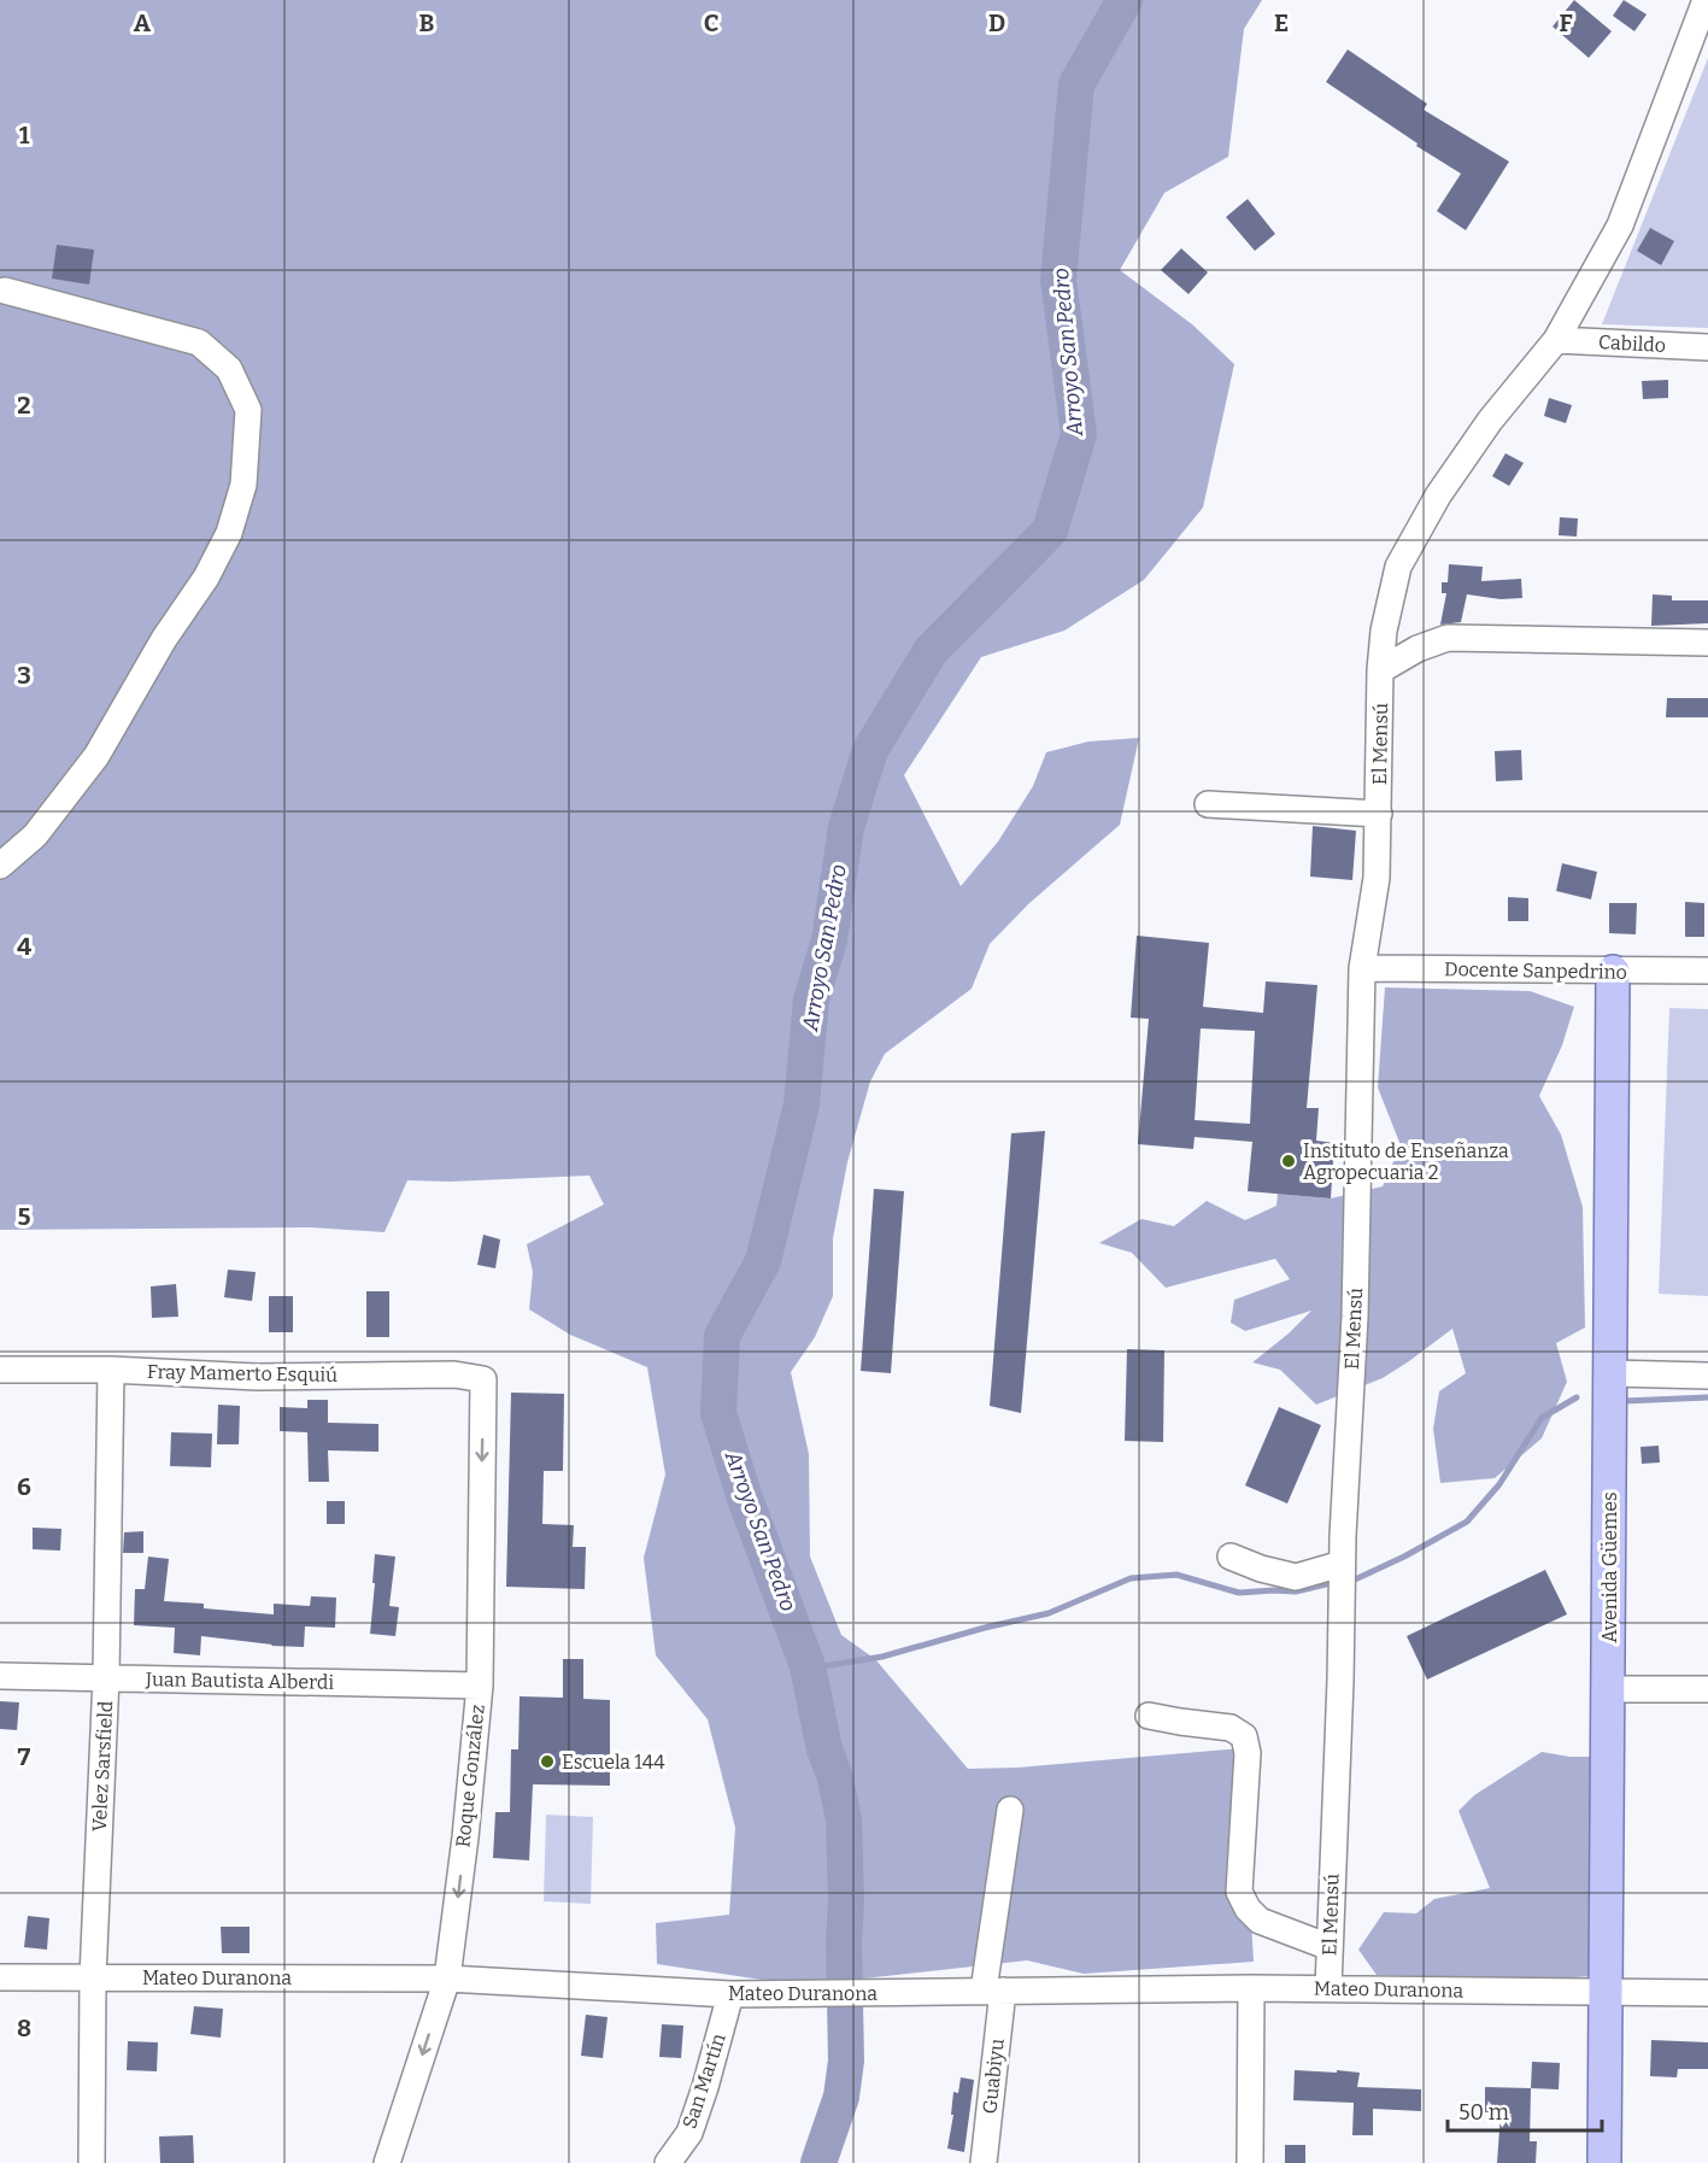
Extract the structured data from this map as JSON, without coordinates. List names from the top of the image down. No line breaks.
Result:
{"streets":{"main road":["Avenida Güemes"],"street":["Cabildo","El Mensú","Docente Sanpedrino","Fray Mamerto Esquiú","Juan Bautista Alberdi","Velez Sarsfield","Roque González","Mateo Duranona","Guabiyu","San Martín"]},"crossings":[["Cabildo","El Mensú"],["El Mensú","Docente Sanpedrino"],["El Mensú","Mateo Duranona"],["Docente Sanpedrino","Avenida Güemes"],["Fray Mamerto Esquiú","Velez Sarsfield"],["Fray Mamerto Esquiú","Roque González"],["Avenida Güemes","Mateo Duranona"],["Juan Bautista Alberdi","Velez Sarsfield"],["Juan Bautista Alberdi","Roque González"],["Velez Sarsfield","Mateo Duranona"],["Roque González","Mateo Duranona"],["Mateo Duranona","Guabiyu"],["Mateo Duranona","San Martín"]],"one_way":["Roque González"],"water":["Arroyo San Pedro"],"places":["Instituto de Enseñanza Agropecuaria 2","Escuela 144"],"scale_bar":"50 m","grid":{"columns":["A","B","C","D","E","F"],"rows":["1","2","3","4","5","6","7","8"]}}
